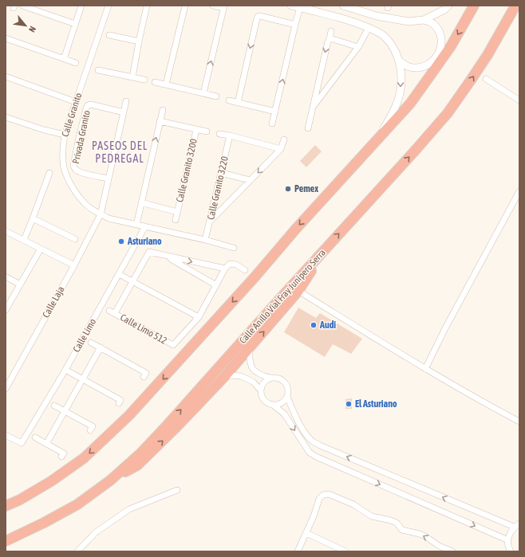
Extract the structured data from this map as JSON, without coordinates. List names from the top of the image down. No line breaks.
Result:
{"streets":{"highway":["Calle Anillo Vial Fray Junípero Serra"],"street":["Calle Granito","Privada Granito","Calle Granito 3200","Calle Granito 3220","Calle Laja","Calle Limo 512","Calle Limo"]},"crossings":[["Calle Granito","Calle Granito 3220"],["Calle Granito","Calle Laja"],["Calle Granito","Calle Limo"]],"districts":["PASEOS DEL PEDREGAL"],"places":["Pemex","Asturiano","Audi","El Asturiano"],"north":"bottom right"}
